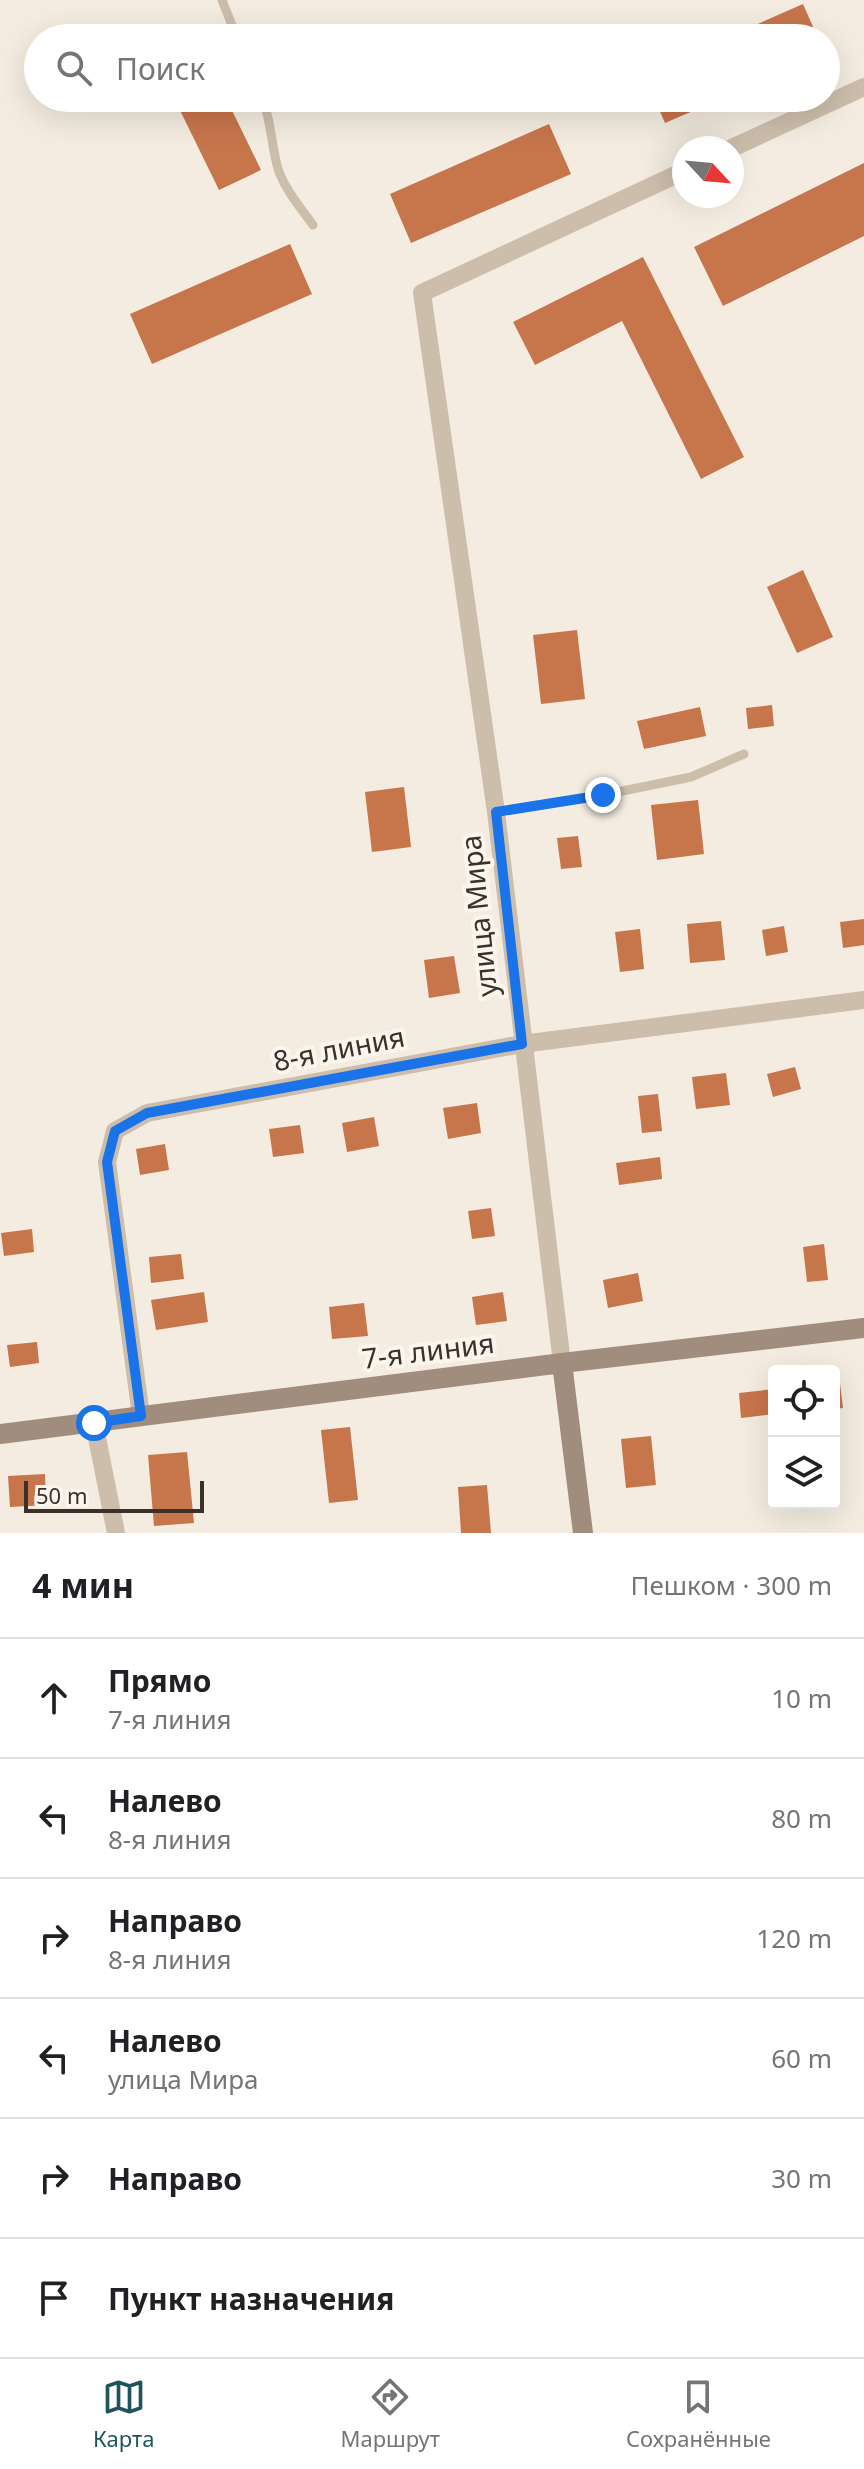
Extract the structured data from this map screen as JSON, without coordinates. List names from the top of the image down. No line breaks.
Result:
{"streets":{"main road":["улица Мира","7-я линия"],"street":["8-я линия"]},"crossings":[["улица Мира","8-я линия"],["улица Мира","7-я линия"],["8-я линия","7-я линия"]],"scale_bar":"50 m","north":"bottom right","page":{"search":"Поиск","scale":"50 m","heading":["4 мин","Пешком · 300 m"],"list":[["Прямо","7-я линия","10 m"],["Налево","8-я линия","80 m"],["Направо","8-я линия","120 m"],["Налево","улица Мира","60 m"],["Направо","30 m"],"Пункт назначения"],"nav":["Карта","Маршрут","Сохранённые"]}}
